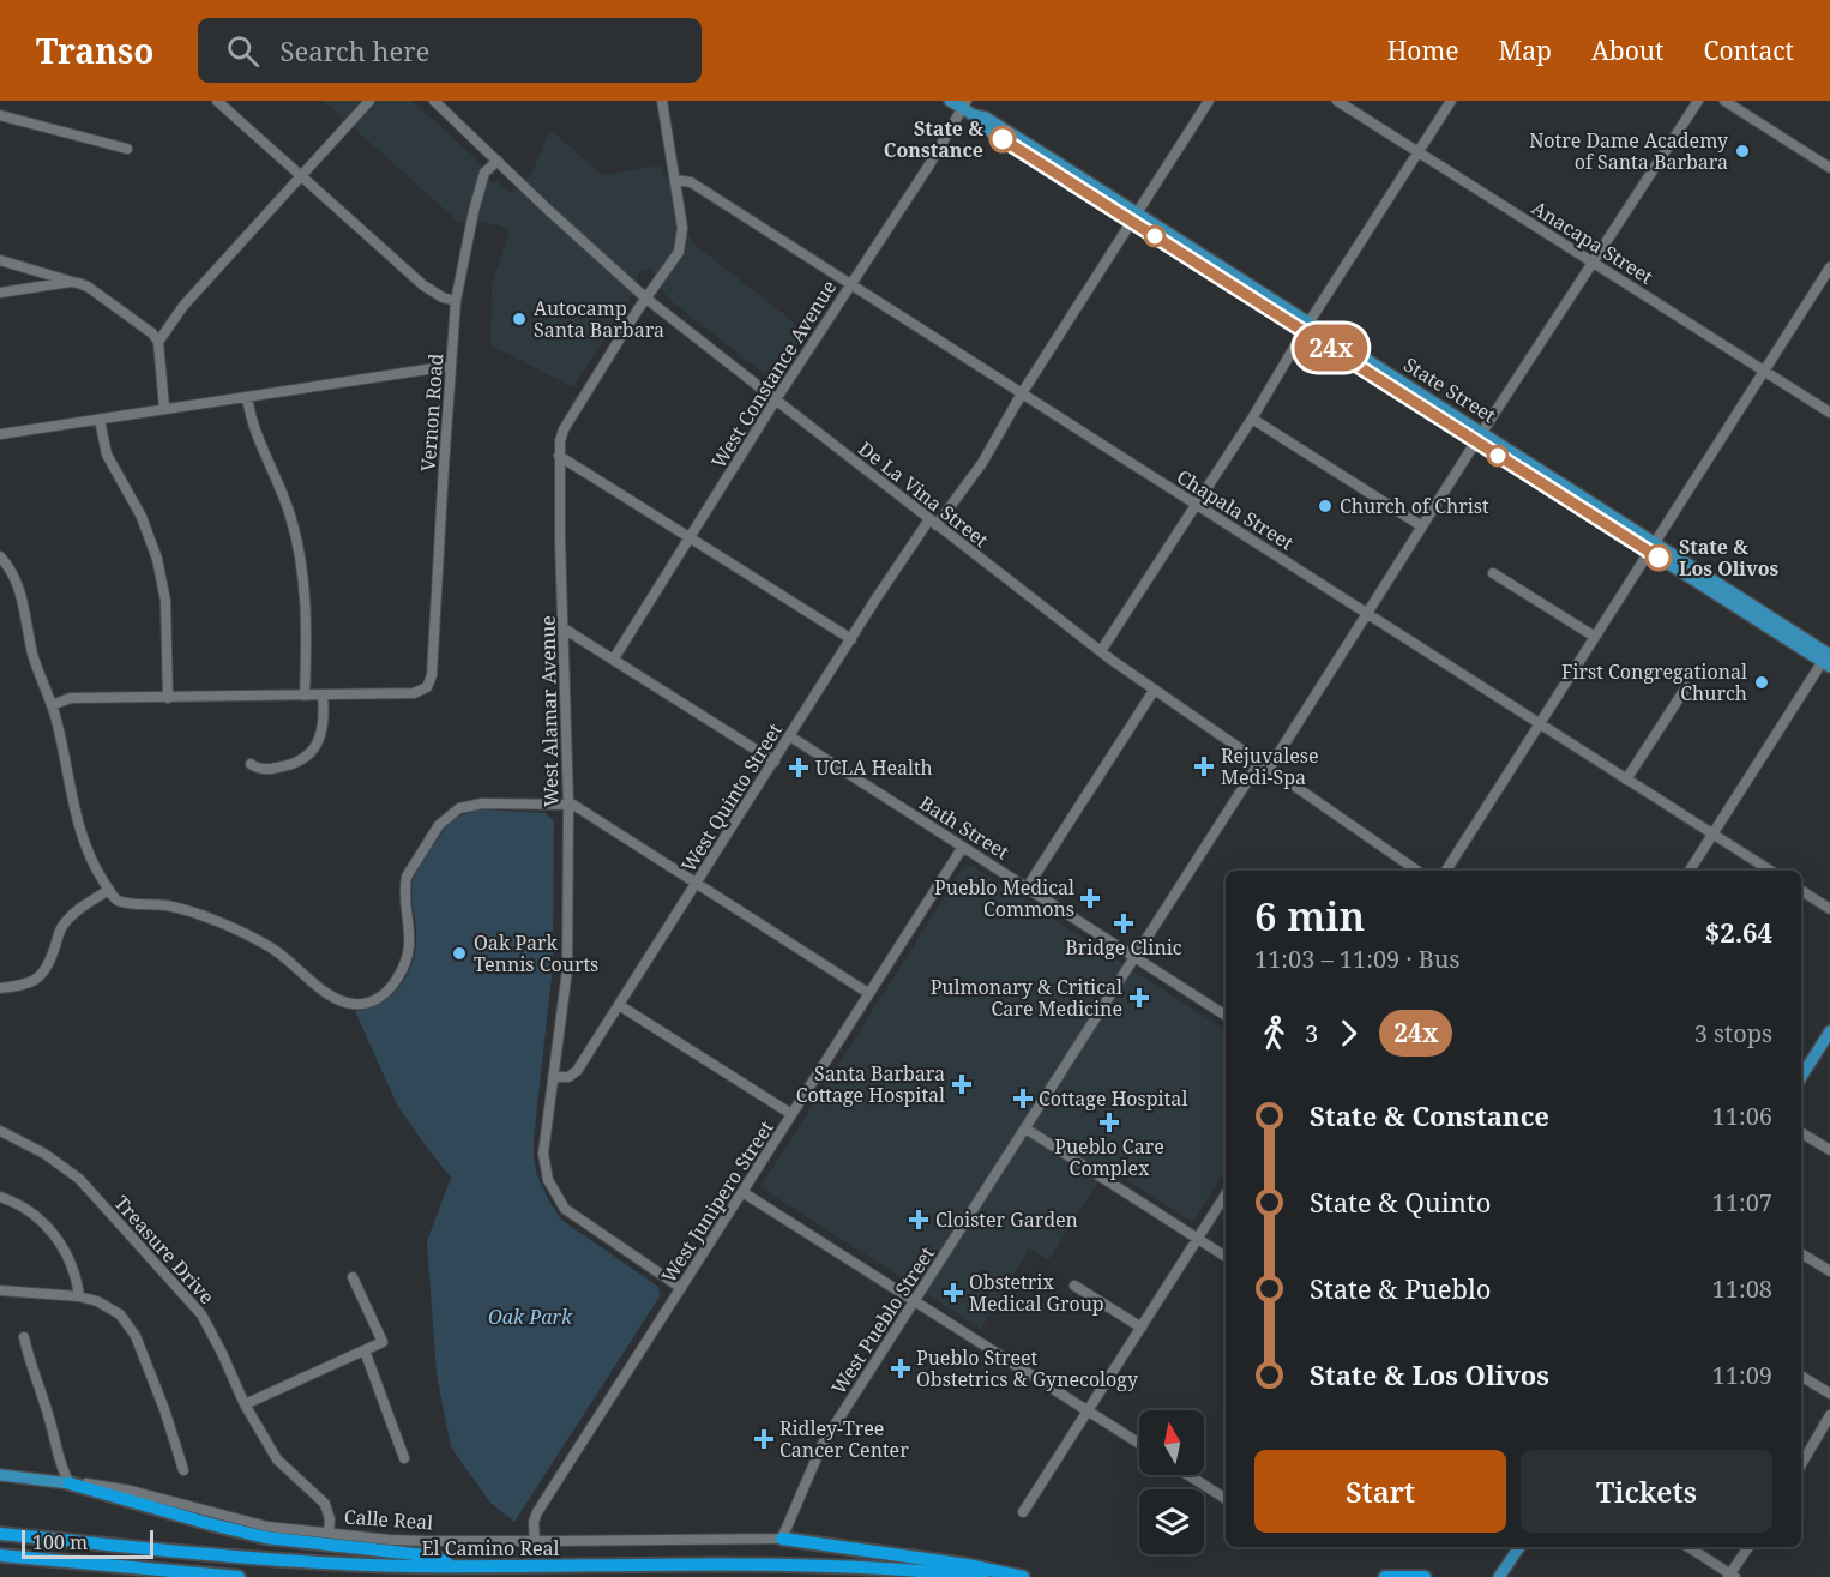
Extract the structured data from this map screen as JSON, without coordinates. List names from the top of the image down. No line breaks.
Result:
{"streets":{"highway":["El Camino Real"],"main road":["State Street","Calle Real"],"street":["Anacapa Street","West Constance Avenue","Vernon Road","De La Vina Street","Chapala Street","West Alamar Avenue","West Quinto Street","Bath Street","West Junipero Street","Treasure Drive","West Pueblo Street"]},"crossings":[["West Constance Avenue","State Street"],["West Constance Avenue","De La Vina Street"],["West Constance Avenue","Chapala Street"],["State Street","West Quinto Street"],["Vernon Road","De La Vina Street"],["De La Vina Street","West Alamar Avenue"],["De La Vina Street","West Quinto Street"],["De La Vina Street","West Pueblo Street"],["Chapala Street","West Alamar Avenue"],["Chapala Street","West Quinto Street"],["West Alamar Avenue","West Quinto Street"],["West Alamar Avenue","West Junipero Street"],["West Quinto Street","Bath Street"],["Bath Street","West Junipero Street"],["Bath Street","West Pueblo Street"],["West Junipero Street","Calle Real"],["Treasure Drive","Calle Real"],["West Pueblo Street","Calle Real"]],"parks":["Oak Park"],"places":{"other":["State & Constance","Notre Dame Academy of Santa Barbara","Autocamp Santa Barbara","Church of Christ","State & Los Olivos","First Congregational Church","Oak Park Tennis Courts"],"health":["Rejuvalese Medi-Spa","UCLA Health","Pueblo Medical Commons","Bridge Clinic","Pulmonary & Critical Care Medicine","Santa Barbara Cottage Hospital","Cottage Hospital","Pueblo Care Complex","Cloister Garden","Obstetrix Medical Group","Pueblo Street Obstetrics & Gynecology","Ridley-Tree Cancer Center"]},"lines":["bus line 24x"],"scale_bar":"100 m","north":"top","page":{"header":"Transo","search":"Search here","nav":["Home","Map","About","Contact"],"on_map":"24x","heading":["6 min","11:03 – 11:09 · Bus","$2.64"],"legs":["3","24x","3 stops"],"list":[{"name":"State & Constance","value":"11:06"},{"name":"State & Quinto","value":"11:07"},{"name":"State & Pueblo","value":"11:08"},{"name":"State & Los Olivos","value":"11:09"}],"buttons":["Start","Tickets"],"scale":"100 m"}}
